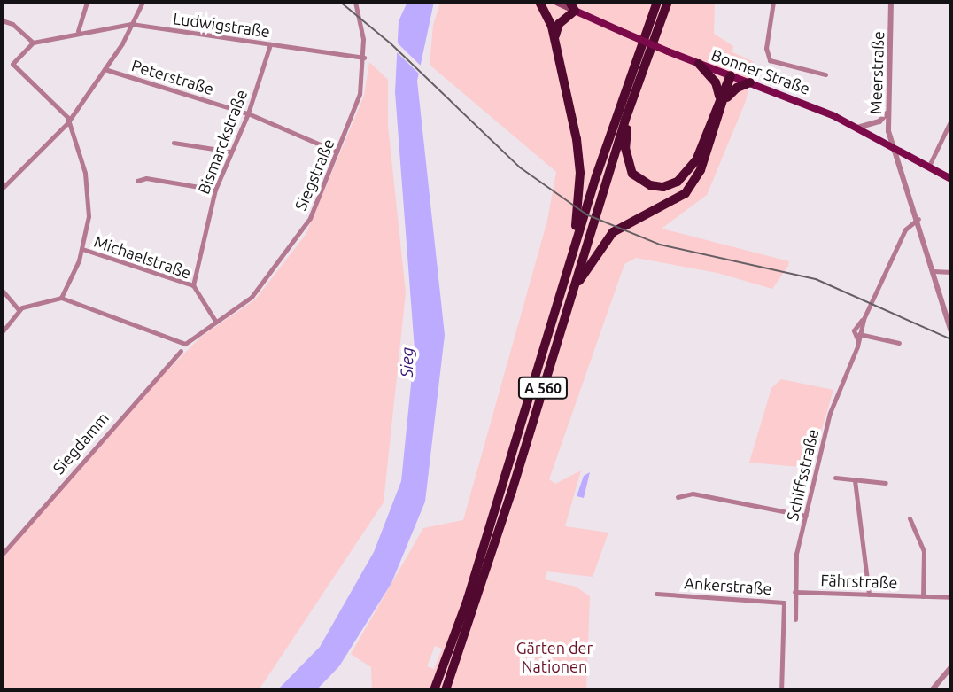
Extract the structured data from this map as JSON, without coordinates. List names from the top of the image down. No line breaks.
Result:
{"streets":{"highway":["A 560"],"main road":["Bonner Straße"],"street":["Ludwigstraße","Meerstraße","Peterstraße","Bismarckstraße","Siegstraße","Michaelstraße","Siegdamm","Schiffsstraße","Fährstraße","Ankerstraße"]},"crossings":[["Ludwigstraße","Bismarckstraße"],["Ludwigstraße","Siegstraße"],["Bonner Straße","Meerstraße"],["Peterstraße","Bismarckstraße"],["Peterstraße","Siegstraße"],["Bismarckstraße","Michaelstraße"],["Siegstraße","Michaelstraße"],["Siegstraße","Siegdamm"],["Schiffsstraße","Fährstraße"]],"water":["Sieg"],"parks":["Gärten der Nationen"]}
